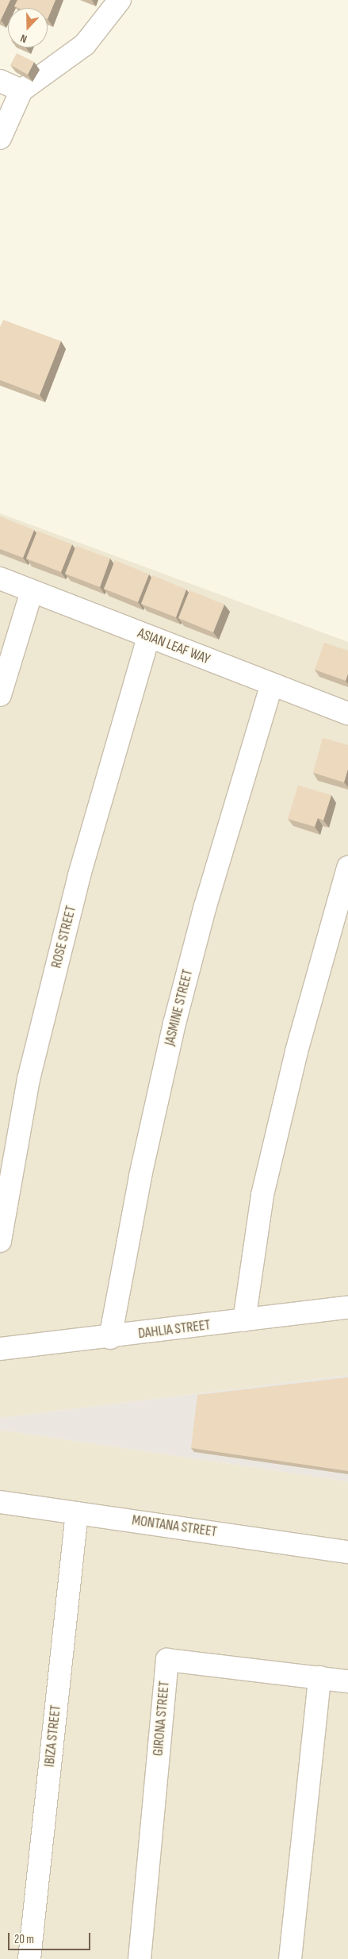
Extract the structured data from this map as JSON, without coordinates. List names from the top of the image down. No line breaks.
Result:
{"streets":{"street":["ASIAN LEAF WAY","ROSE STREET","JASMINE STREET","DAHLIA STREET","MONTANA STREET","GIRONA STREET","IBIZA STREET"]},"crossings":[["ASIAN LEAF WAY","ROSE STREET"],["ASIAN LEAF WAY","JASMINE STREET"],["JASMINE STREET","DAHLIA STREET"],["MONTANA STREET","IBIZA STREET"]],"scale_bar":"20 m","north":"bottom"}
